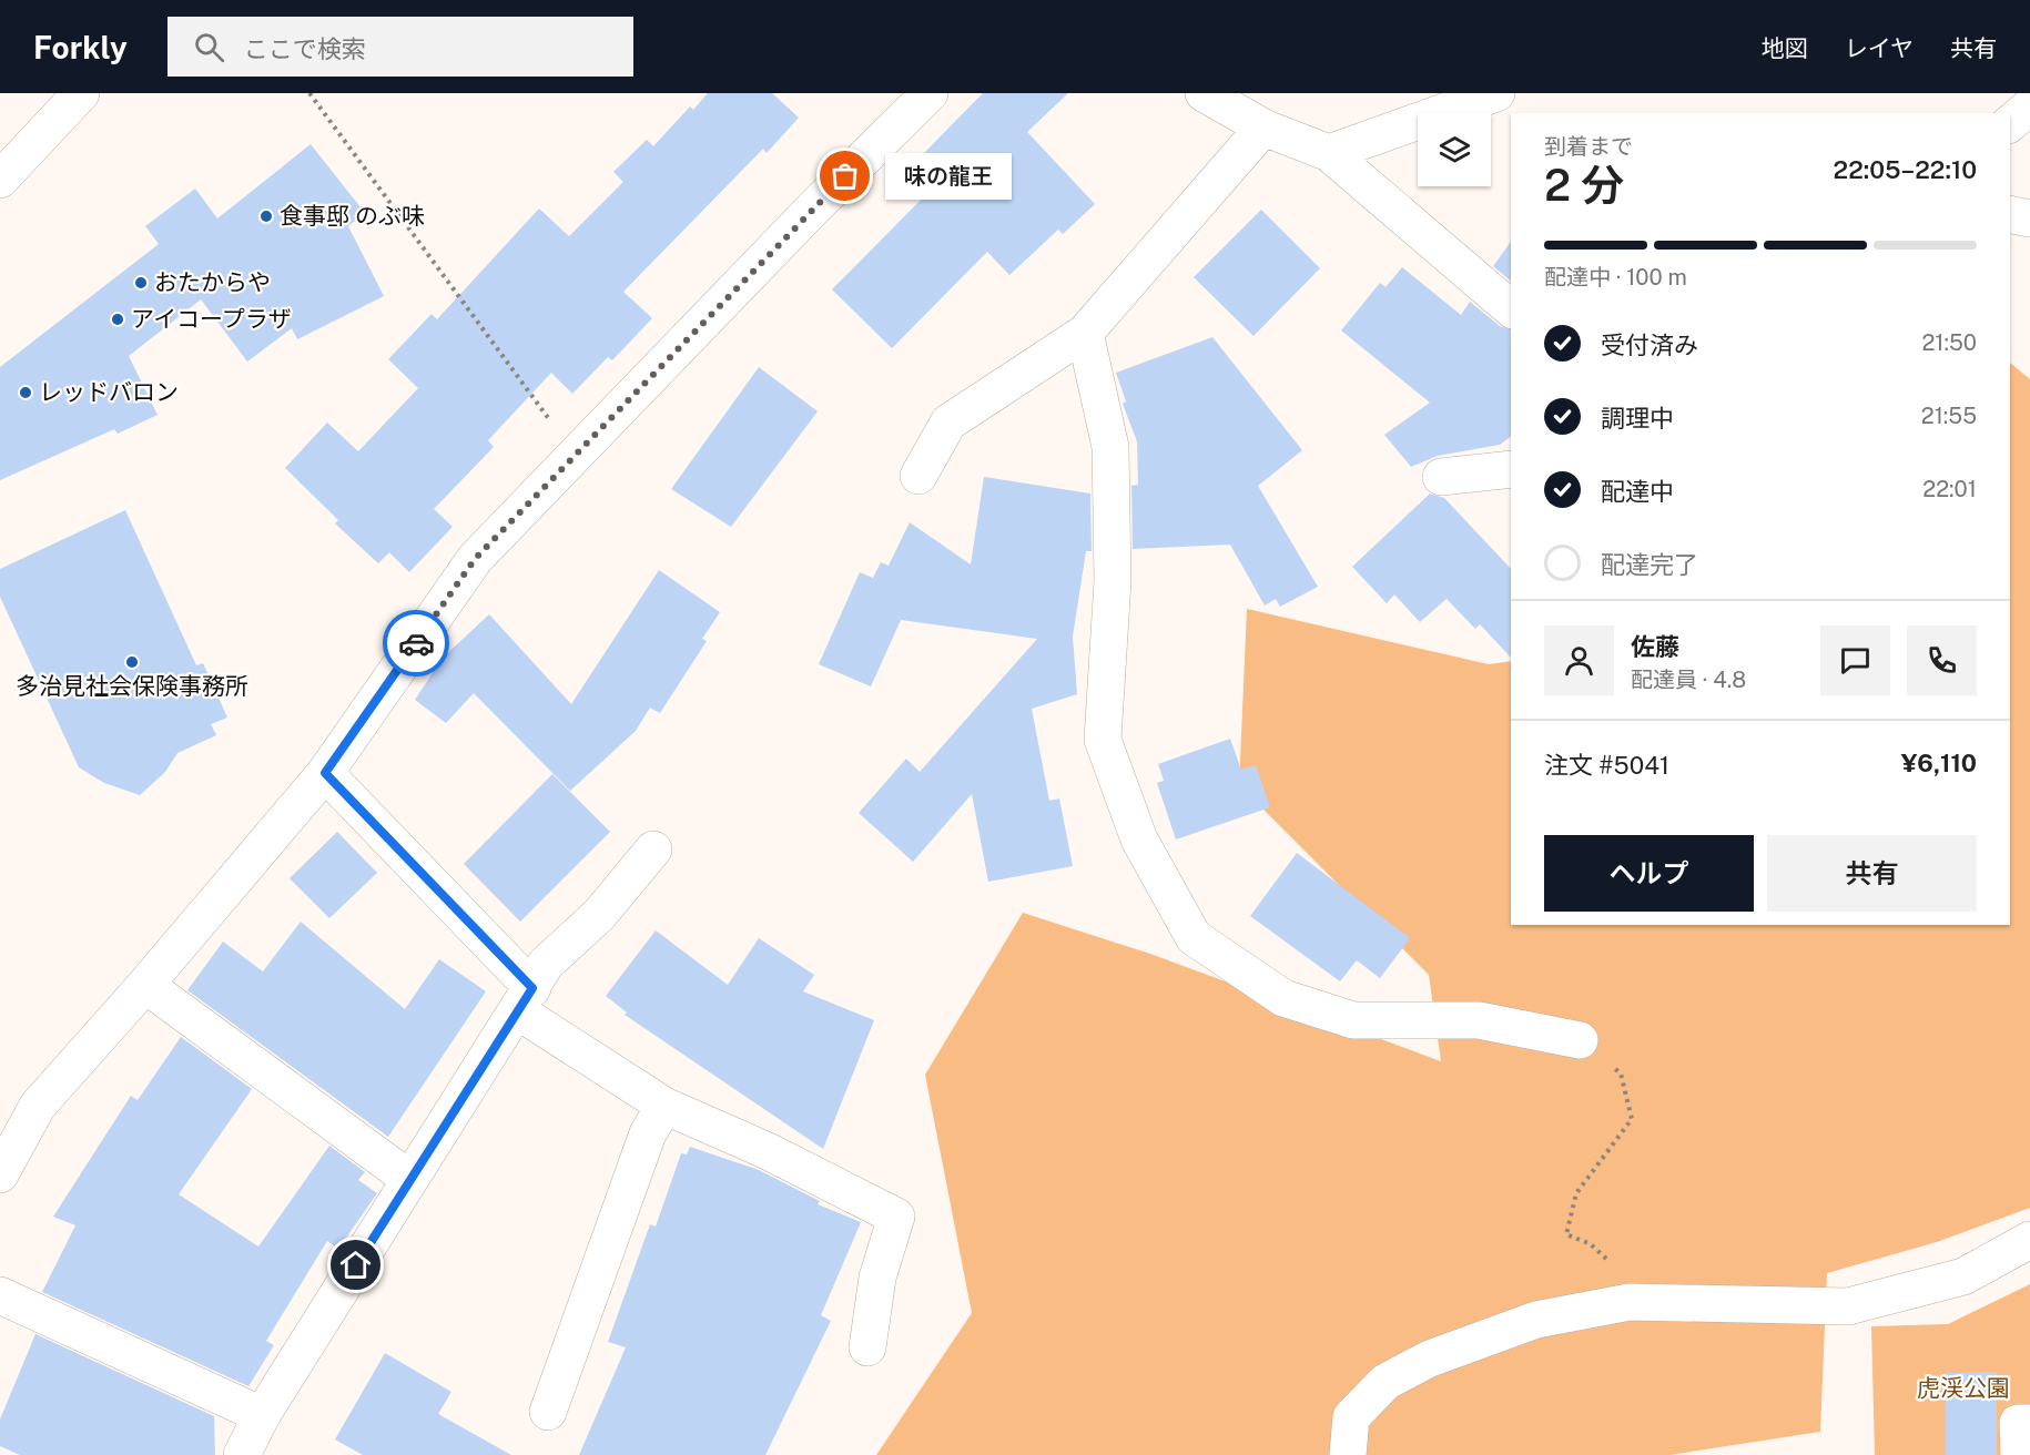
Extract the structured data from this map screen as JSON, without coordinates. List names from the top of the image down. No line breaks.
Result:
{"parks":["虎渓公園"],"places":["味の龍王","食事邸 のぶ味","おたからや","アイコープラザ","レッドバロン","多治見社会保険事務所"],"page":{"header":"Forkly","search":"ここで検索","nav":["地図","レイヤ","共有"],"heading":["2 分","到着まで","22:05–22:10"],"panel":["佐藤","配達員 · 4.8","注文 #5041","¥6,110"],"bubble":"味の龍王","bar":"配達中 · 100 m","list":[["受付済み","21:50"],["調理中","21:55"],["配達中","22:01"],"配達完了"],"buttons":["ヘルプ","共有"]}}
